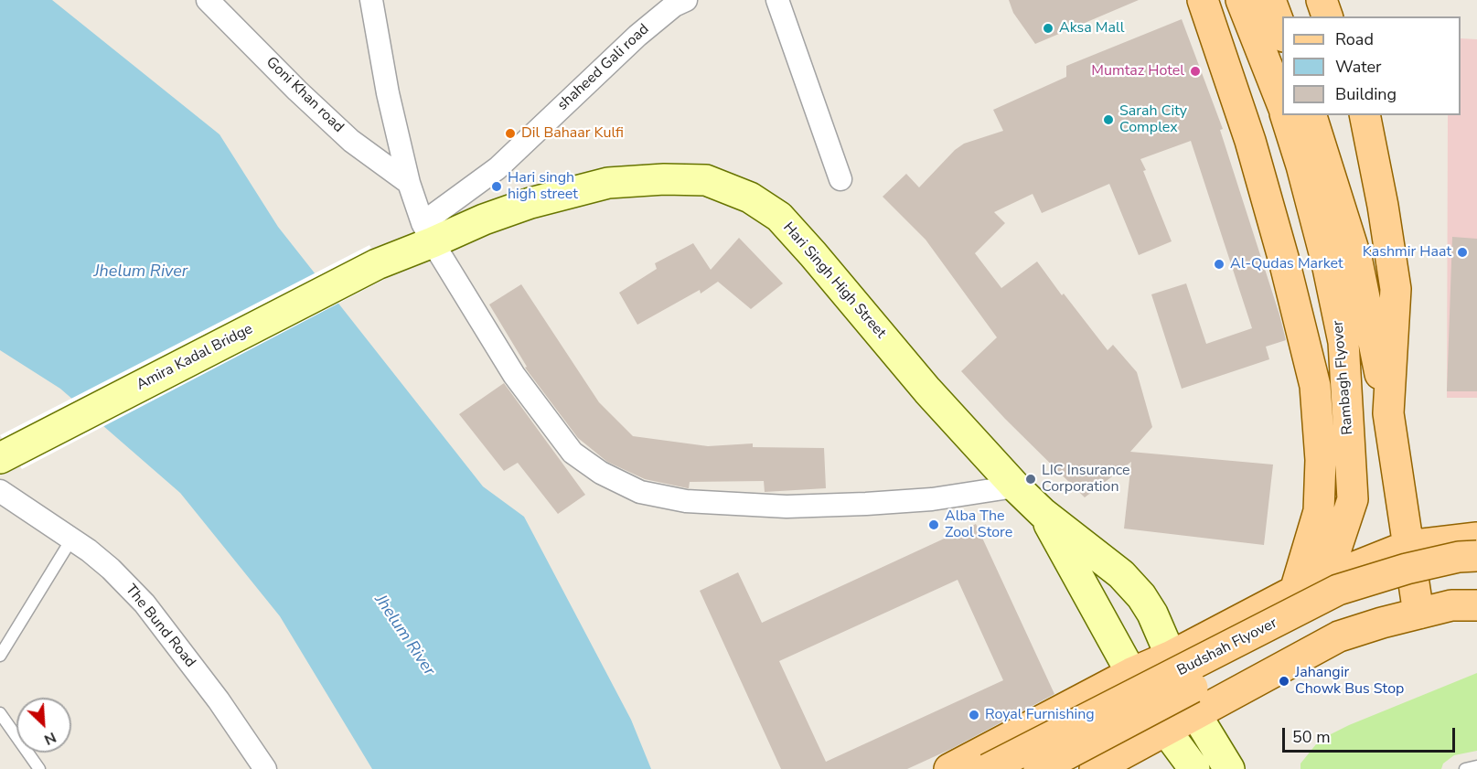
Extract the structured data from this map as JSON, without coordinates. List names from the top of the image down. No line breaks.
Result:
{"streets":{"main road":["Hari Singh High Street","Amira Kadal Bridge","Rambagh Flyover","Budshah Flyover"],"street":["shaheed Gali road","Goni Khan road","The Bund Road"]},"crossings":[["shaheed Gali road","Hari Singh High Street"],["Hari Singh High Street","Amira Kadal Bridge"]],"water":["Jhelum River"],"places":["Aksa Mall","Mumtaz Hotel","Sarah City Complex","Dil Bahaar Kulfi","Hari singh high street","Kashmir Haat","Al-Qudas Market","LIC Insurance Corporation","Alba The Zool Store","Jahangir Chowk Bus Stop","Royal Furnishing"],"legend":["Road","Water","Building"],"scale_bar":"50 m","north":"bottom right"}
